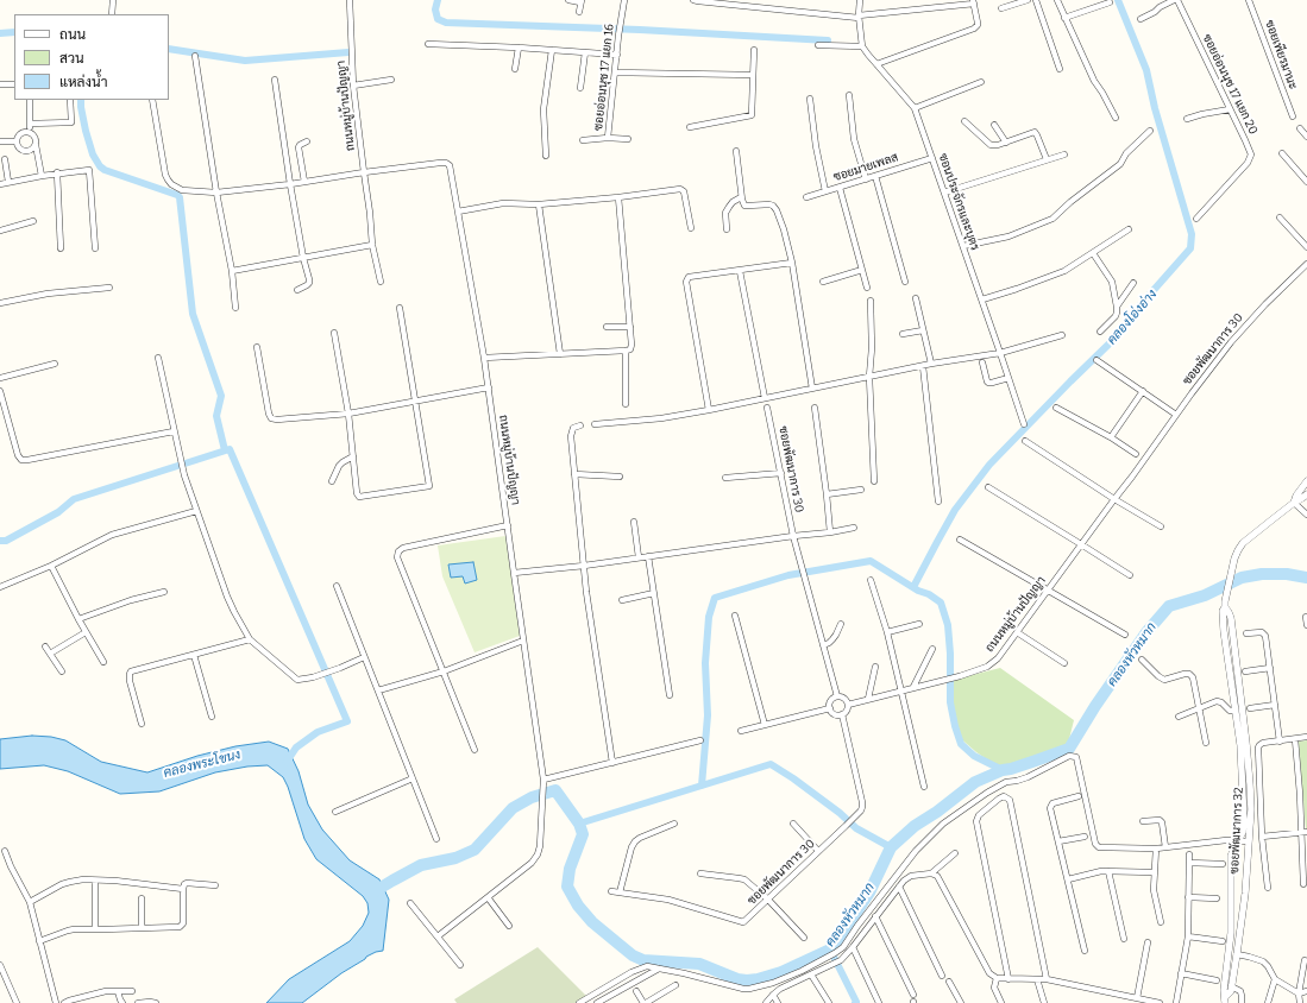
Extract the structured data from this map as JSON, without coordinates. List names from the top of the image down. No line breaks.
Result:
{"streets":{"street":["ซอยเพียรมานะ","ซอยอ่อนนุช 17 แยก 16","ซอยอ่อนนุช 17 แยก 20","ถนนหมู่บ้านปัญญา","ซอยมายเพลส","ซอนประจักรและบุตร","ซอยพัฒนาการ 30","ซอยพัฒนาการ 32"]},"crossings":[["ถนนหมู่บ้านปัญญา","ซอยพัฒนาการ 30"],["ซอยมายเพลส","ซอนประจักรและบุตร"]],"water":["คลองโอ่งอ่าง","คลองหัวหมาก","คลองพระโขนง"],"legend":["ถนน","สวน","แหล่งน้ำ"]}
